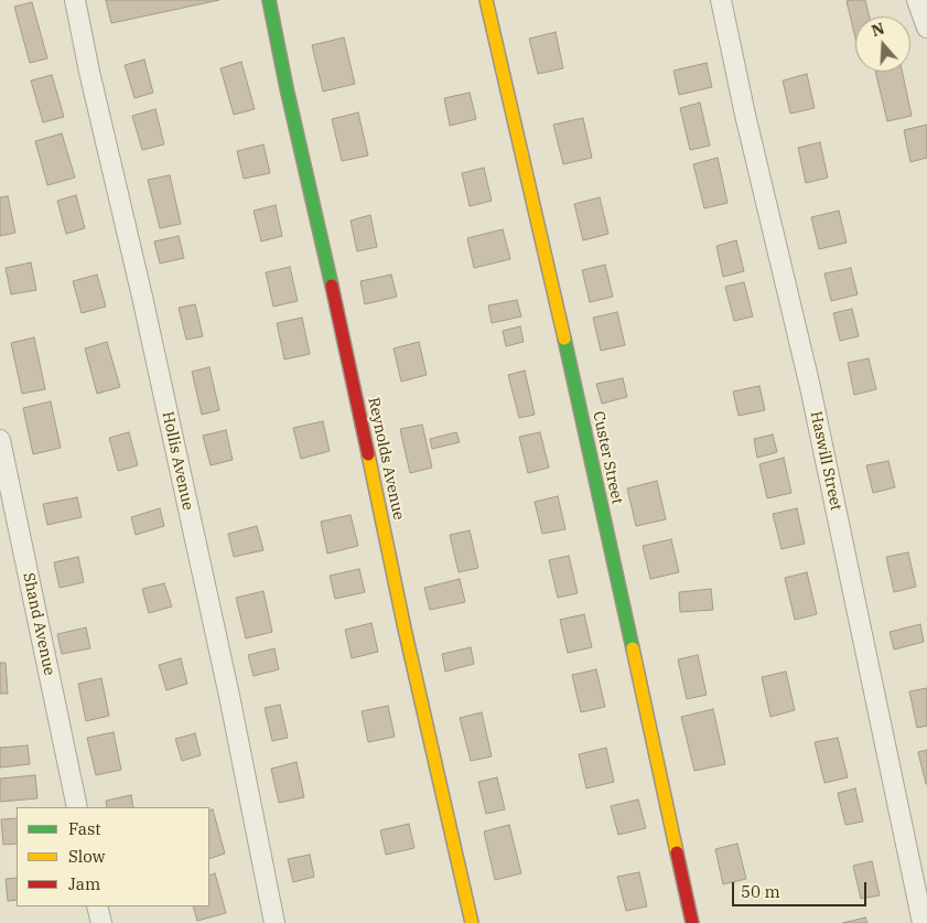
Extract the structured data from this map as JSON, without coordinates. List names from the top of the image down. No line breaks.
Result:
{"streets":{"street":["Custer Street","Reynolds Avenue","Hollis Avenue","Haswill Street","Shand Avenue"]},"legend":["Fast","Slow","Jam"],"scale_bar":"50 m","north":"top"}
